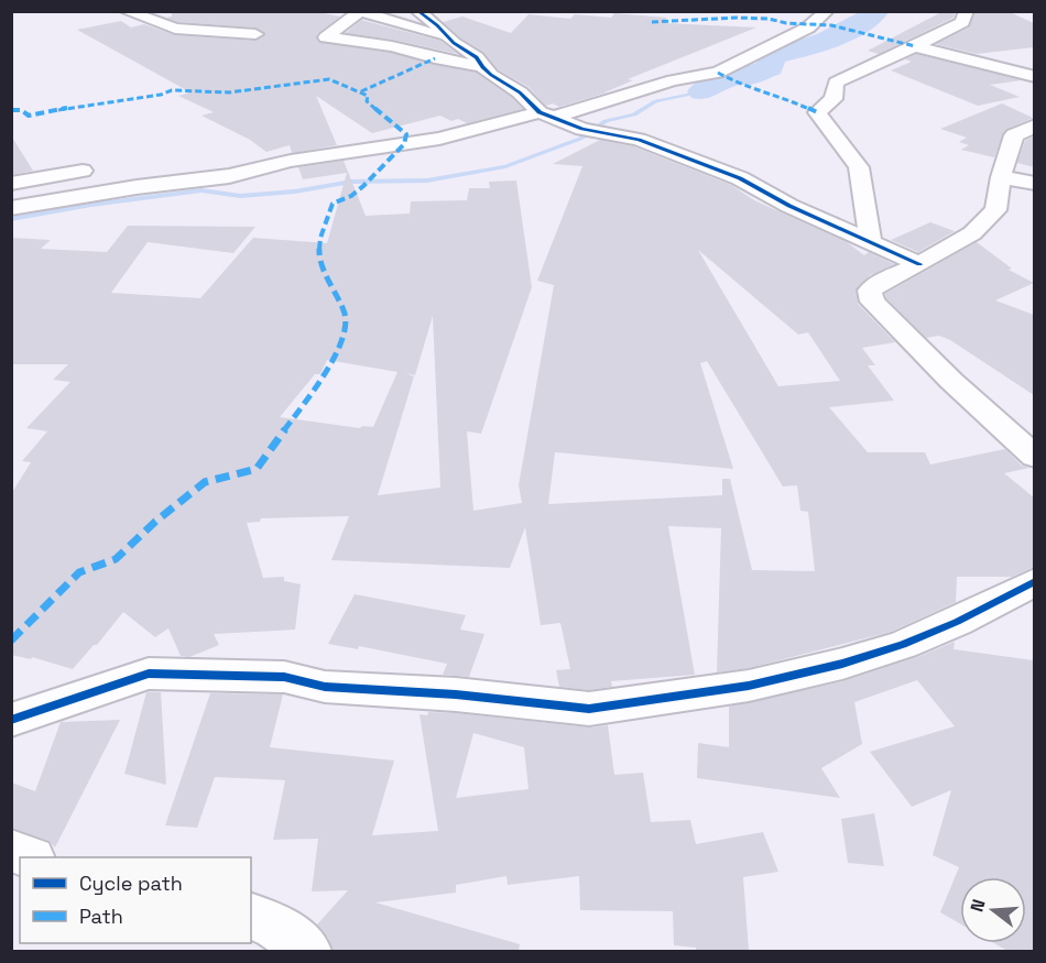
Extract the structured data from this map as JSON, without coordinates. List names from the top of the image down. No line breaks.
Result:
{"legend":["Cycle path","Path"],"north":"left"}
